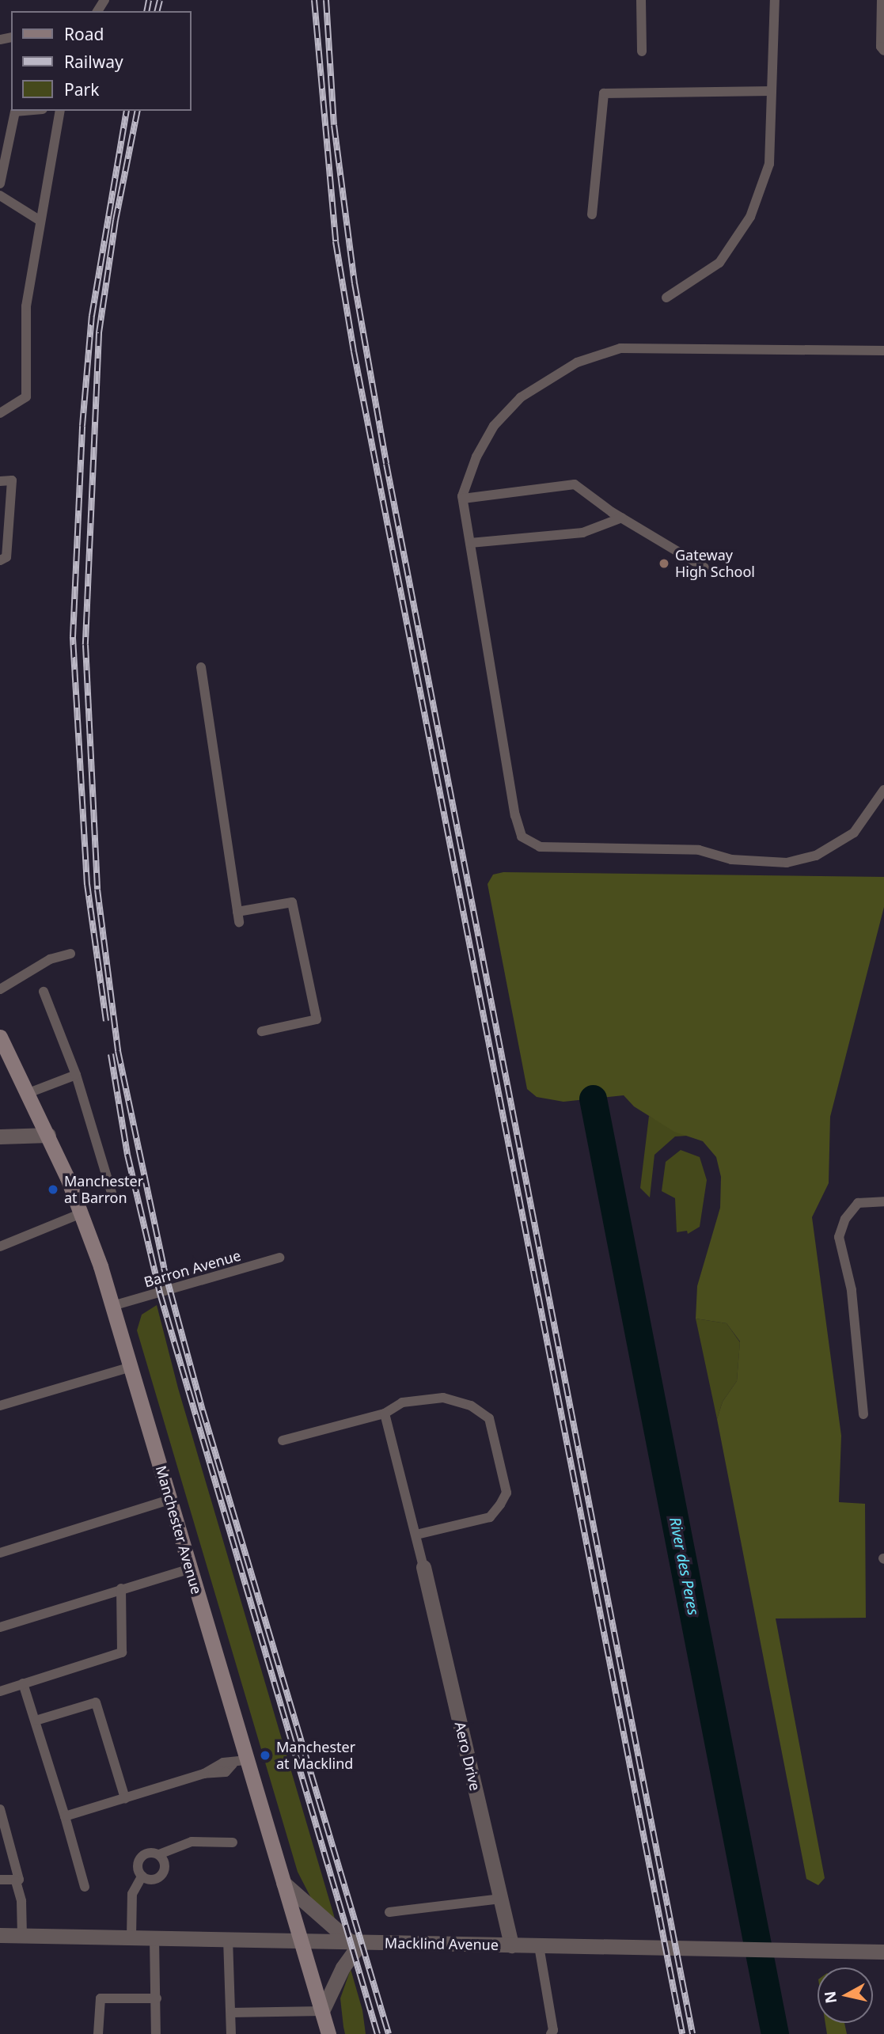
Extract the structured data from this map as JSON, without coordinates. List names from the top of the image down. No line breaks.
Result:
{"streets":{"main road":["Manchester Avenue"],"street":["Aero Drive","Macklind Avenue"],"lane":["Barron Avenue"]},"crossings":[["Barron Avenue","Manchester Avenue"],["Manchester Avenue","Macklind Avenue"],["Aero Drive","Macklind Avenue"]],"water":["River des Peres"],"places":["Gateway High School","Manchester at Barron","Manchester at Macklind"],"legend":["Road","Railway","Park"],"north":"left"}
